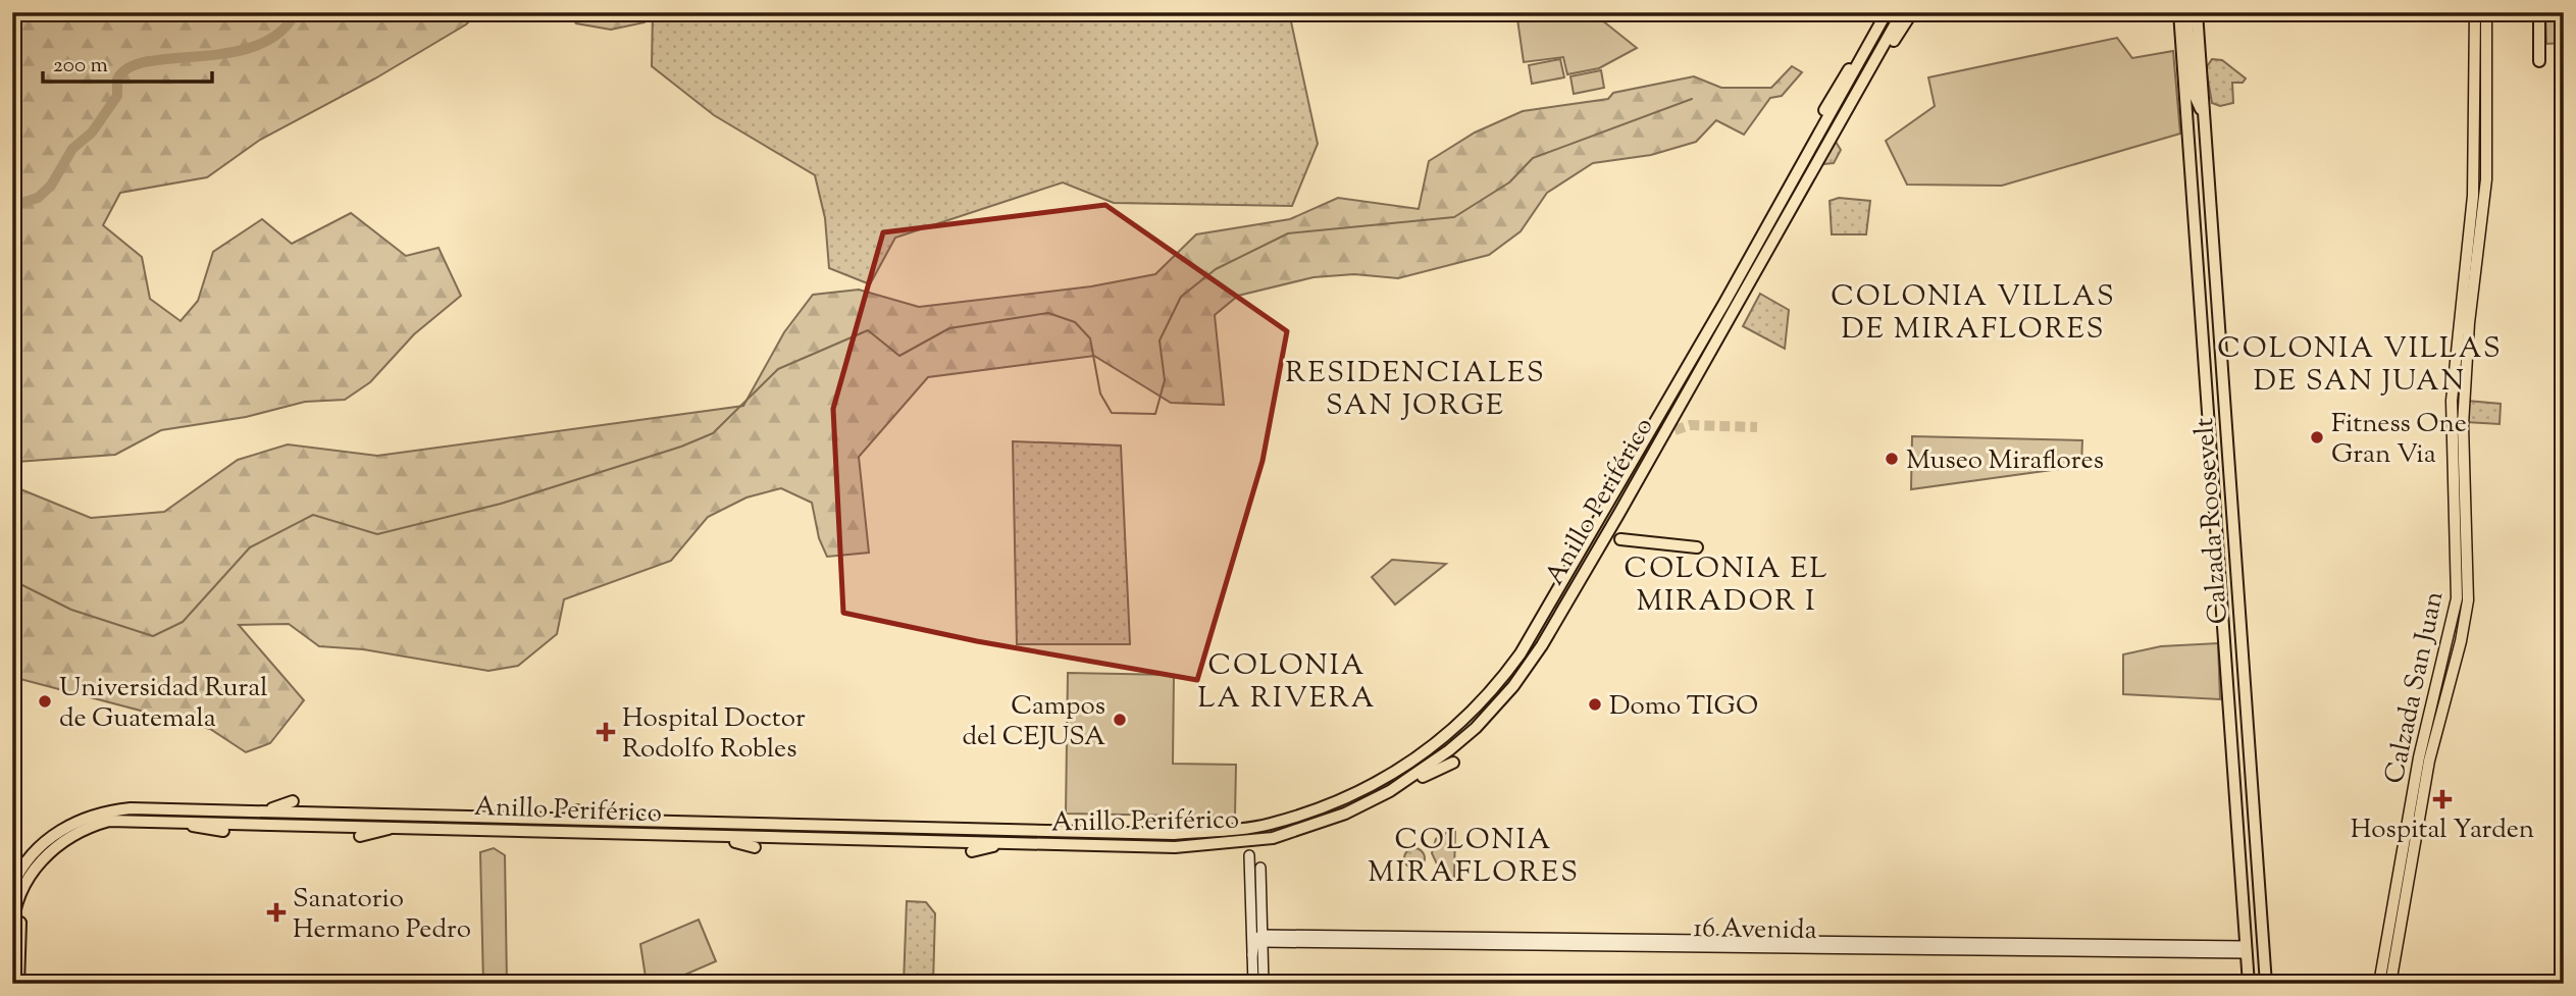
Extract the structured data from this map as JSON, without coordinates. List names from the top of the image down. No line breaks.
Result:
{"streets":{"highway":["Anillo Periférico","Calzada Roosevelt"],"main road":["Calzada San Juan","16 Avenida"]},"crossings":[["Calzada Roosevelt","16 Avenida"]],"districts":["COLONIA VILLAS DE MIRAFLORES","COLONIA VILLAS DE SAN JUAN","RESIDENCIALES SAN JORGE","COLONIA EL MIRADOR I","COLONIA LA RIVERA","COLONIA MIRAFLORES"],"places":{"other":["Fitness One Gran Via","Museo Miraflores","Universidad Rural de Guatemala","Domo TIGO","Campos del CEJUSA"],"health":["Hospital Doctor Rodolfo Robles","Hospital Yarden","Sanatorio Hermano Pedro"]},"scale_bar":"200 m"}
